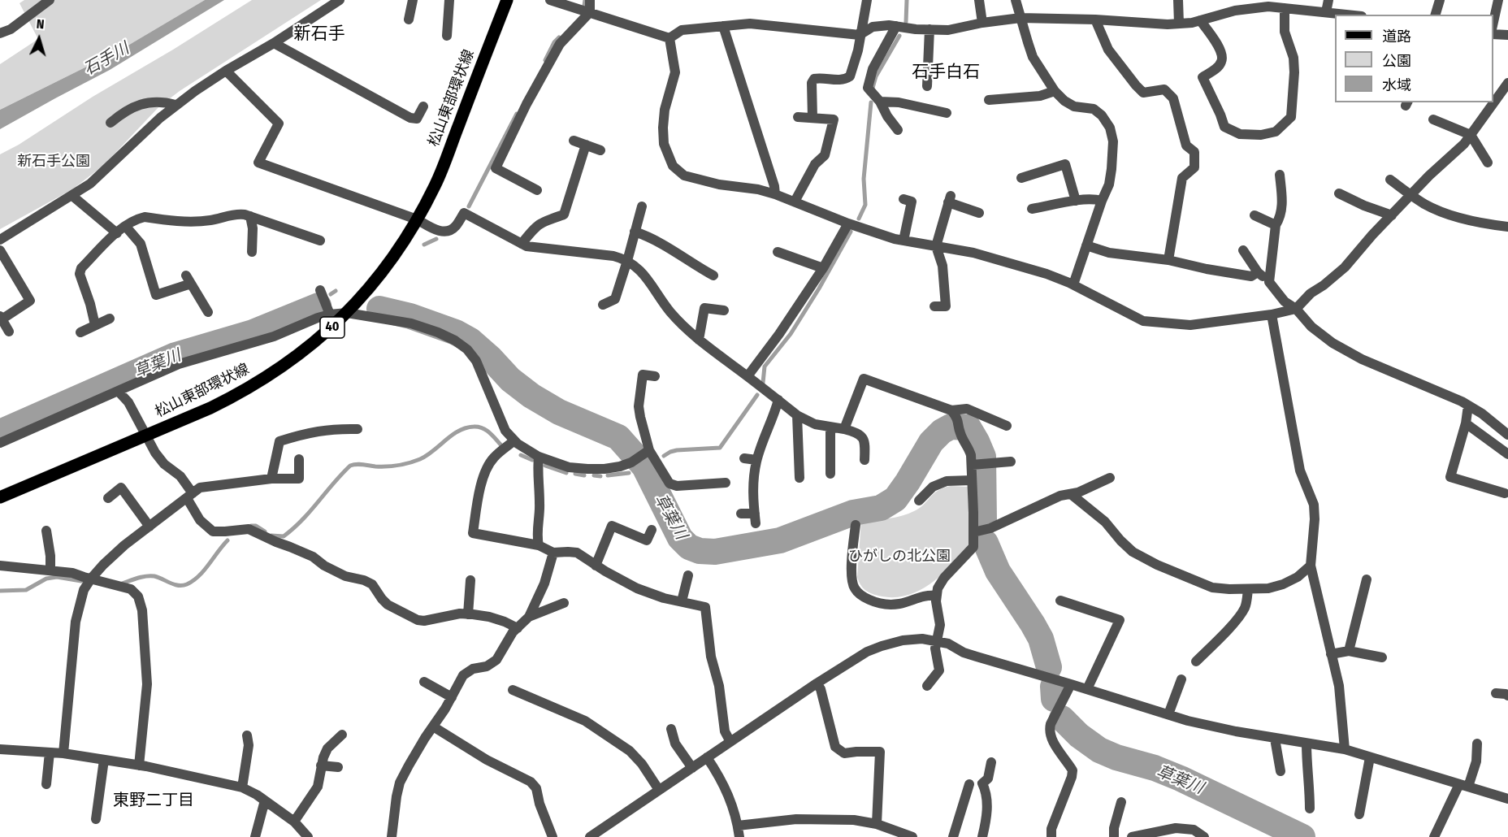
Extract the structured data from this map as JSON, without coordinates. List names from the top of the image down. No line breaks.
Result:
{"streets":{"main road":["松山東部環状線","40"]},"districts":["新石手","石手白石","東野二丁目"],"water":["石手川","草葉川"],"parks":["新石手公園","ひがしの北公園"],"legend":["道路","公園","水域"],"north":"top"}
